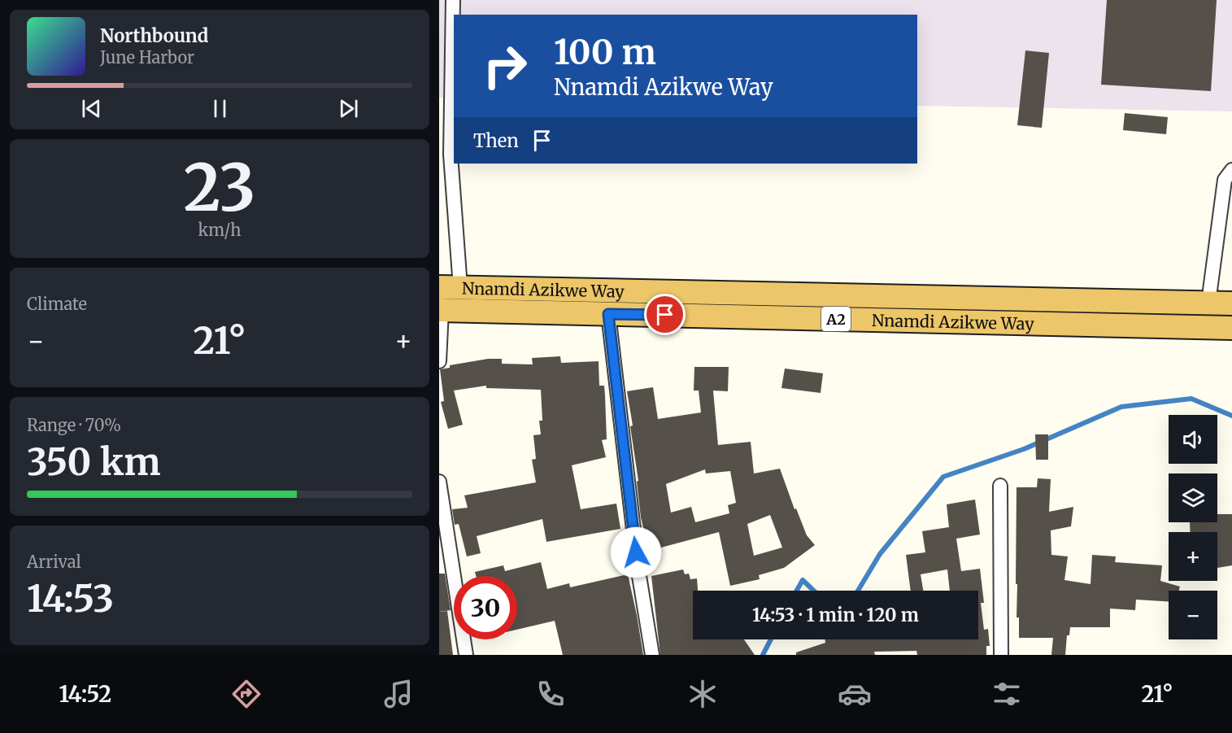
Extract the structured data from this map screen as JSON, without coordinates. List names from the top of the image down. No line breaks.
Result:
{"streets":{"highway":["Nnamdi Azikwe Way","A2"]},"page":{"turn":["100 m","Nnamdi Azikwe Way"],"song":["Northbound","June Harbor"],"then":"Then","tile":[["23","km/h"],"Climate",["Range · 70%","350 km"],["Arrival","14:53"]],"heat":["−","21°","+"],"map_buttons":["+","−"],"limit":"30","trip":"14:53 · 1 min · 120 m","tabs":["14:52","21°"]}}
